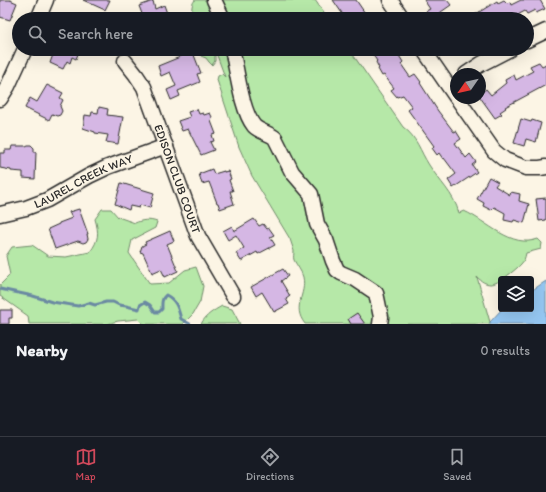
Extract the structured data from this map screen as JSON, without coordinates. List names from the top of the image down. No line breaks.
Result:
{"streets":{"street":["EDISON CLUB COURT","LAUREL CREEK WAY"]},"crossings":[["EDISON CLUB COURT","LAUREL CREEK WAY"]],"north":"bottom left","page":{"search":"Search here","heading":["Nearby","0 results"],"nav":["Map","Directions","Saved"]}}
